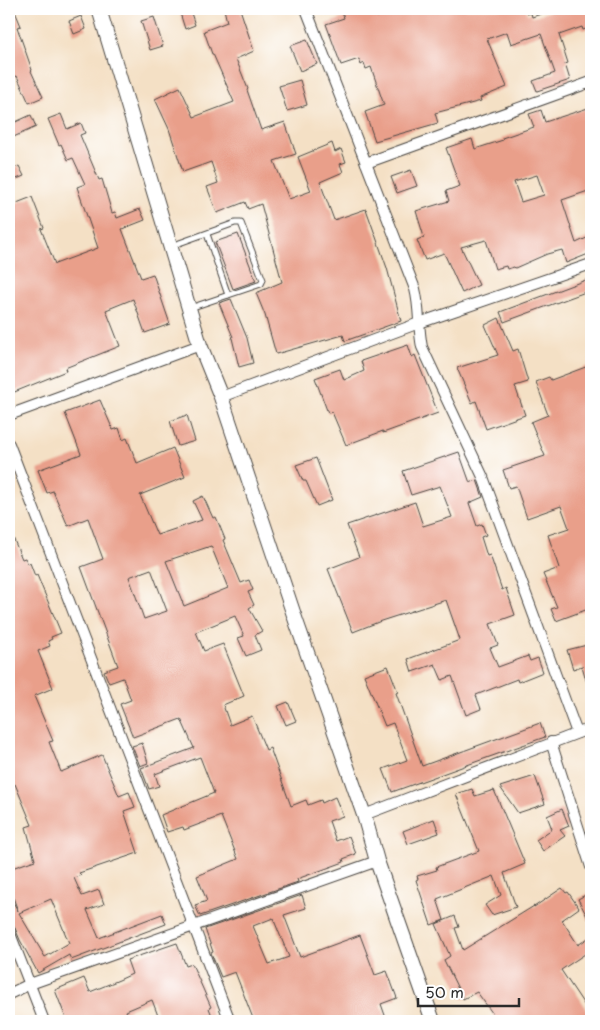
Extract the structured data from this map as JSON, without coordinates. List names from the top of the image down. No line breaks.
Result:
{"scale_bar":"50 m"}
